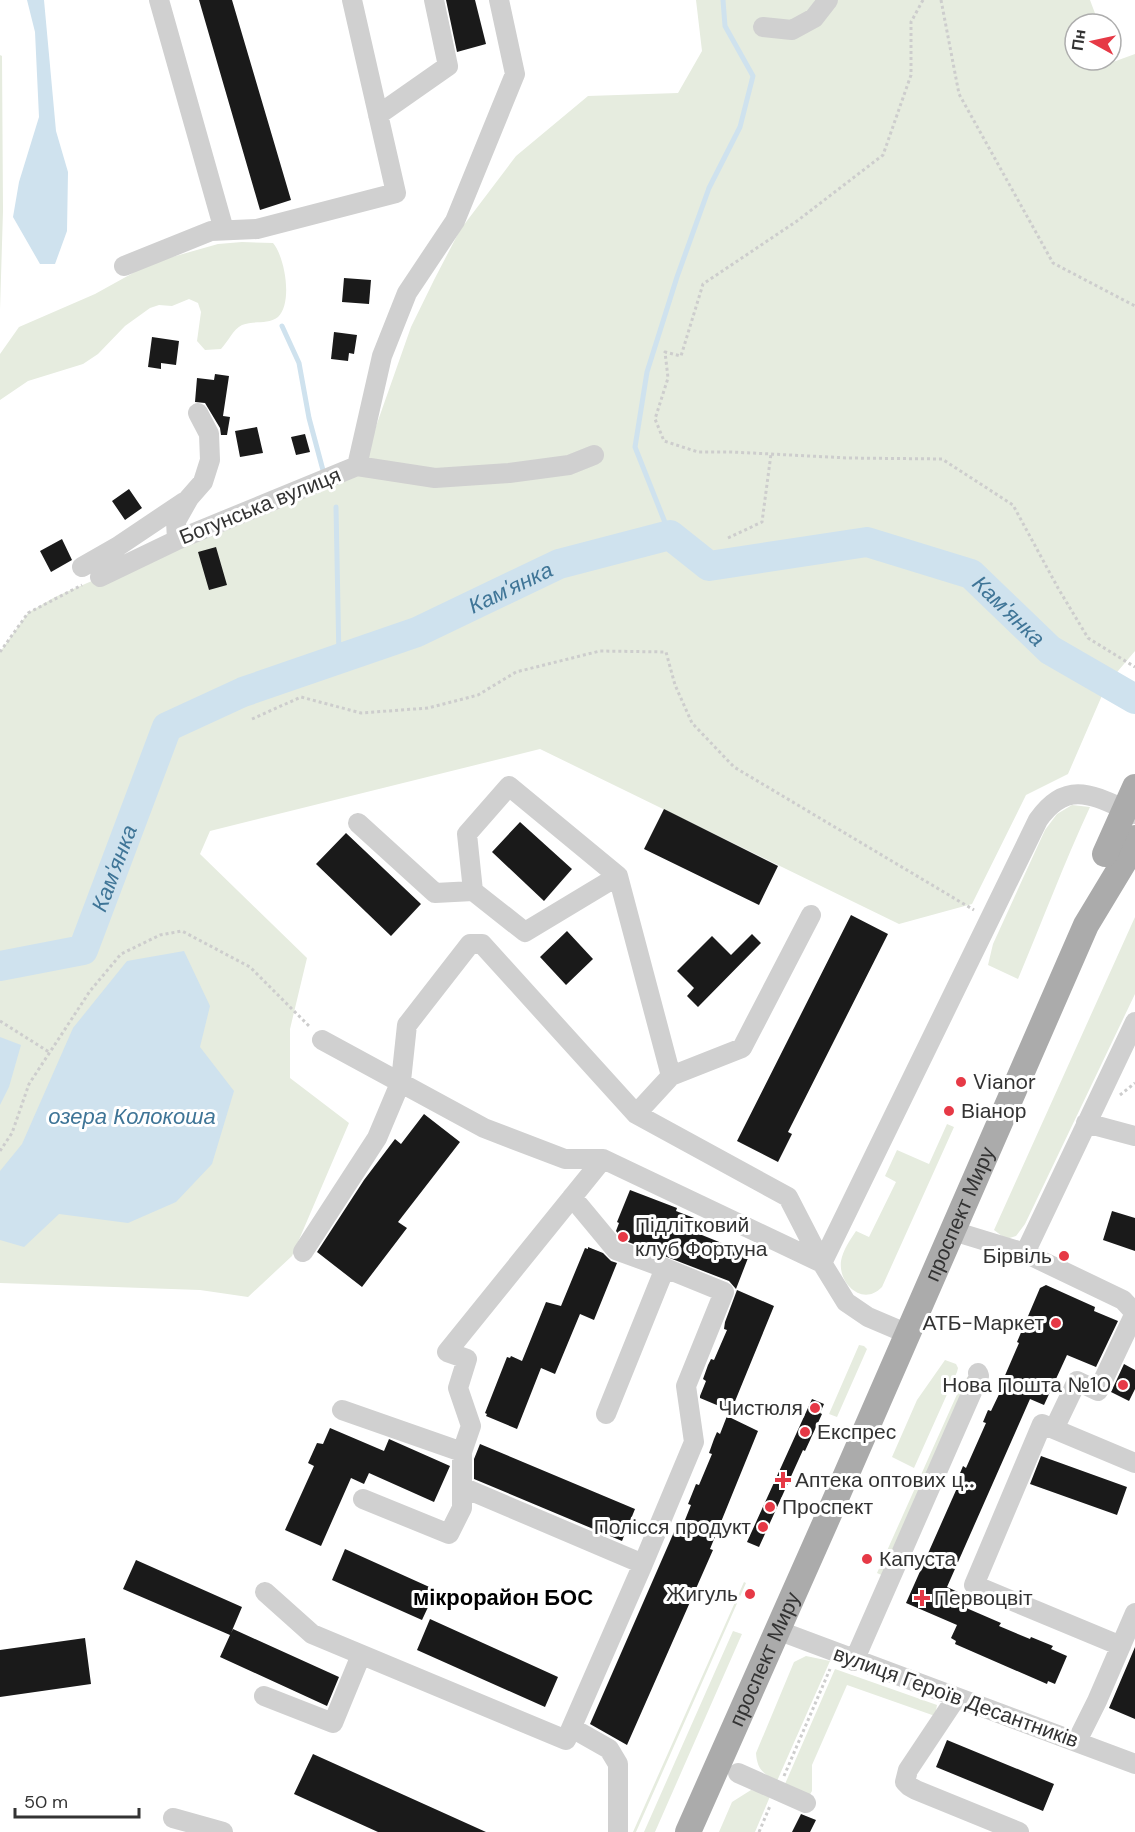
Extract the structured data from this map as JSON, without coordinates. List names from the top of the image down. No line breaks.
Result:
{"streets":{"main road":["проспект Миру"],"street":["Богунська вулиця","вулиця Героїв Десантників"]},"crossings":[["проспект Миру","вулиця Героїв Десантників"]],"districts":["мікрорайон БОС"],"water":["Кам'янка","озера Колокоша"],"places":{"other":["Vianor","Віанор","Підлітковий клуб Фортуна","Бірвіль","АТБ-Маркет","Нова Пошта №10","Чистюля","Експрес","Проспект","Полісся продукт","Капуста","Жигуль"],"health":["Аптека оптових ц‥","Первоцвіт"]},"scale_bar":"50 m","north":"left"}
